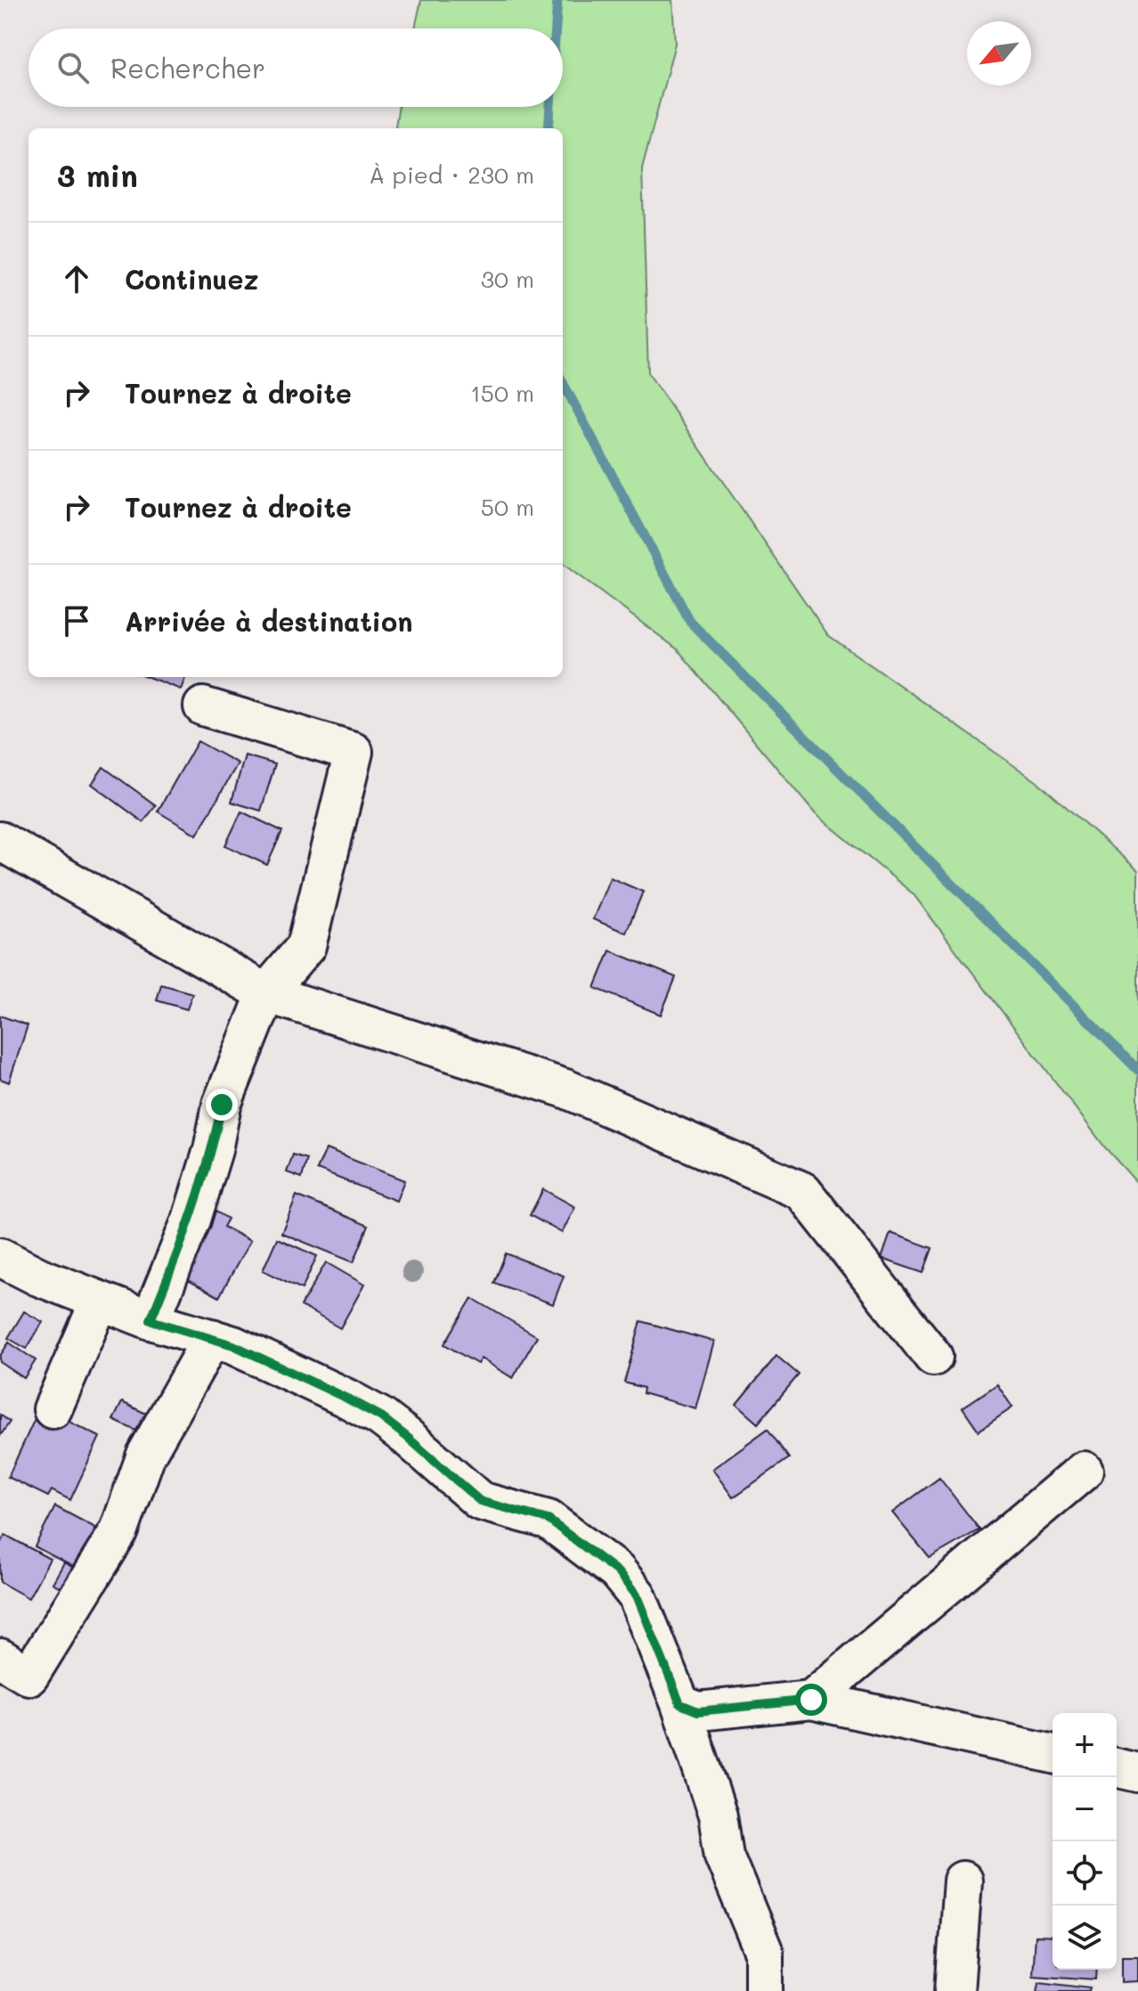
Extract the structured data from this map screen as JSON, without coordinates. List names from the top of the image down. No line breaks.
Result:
{"north":"bottom left","page":{"search":"Rechercher","heading":["3 min","À pied · 230 m"],"list":[["Continuez","30 m"],["Tournez à droite","150 m"],["Tournez à droite","50 m"],"Arrivée à destination"],"map_buttons":["+","−"]}}
